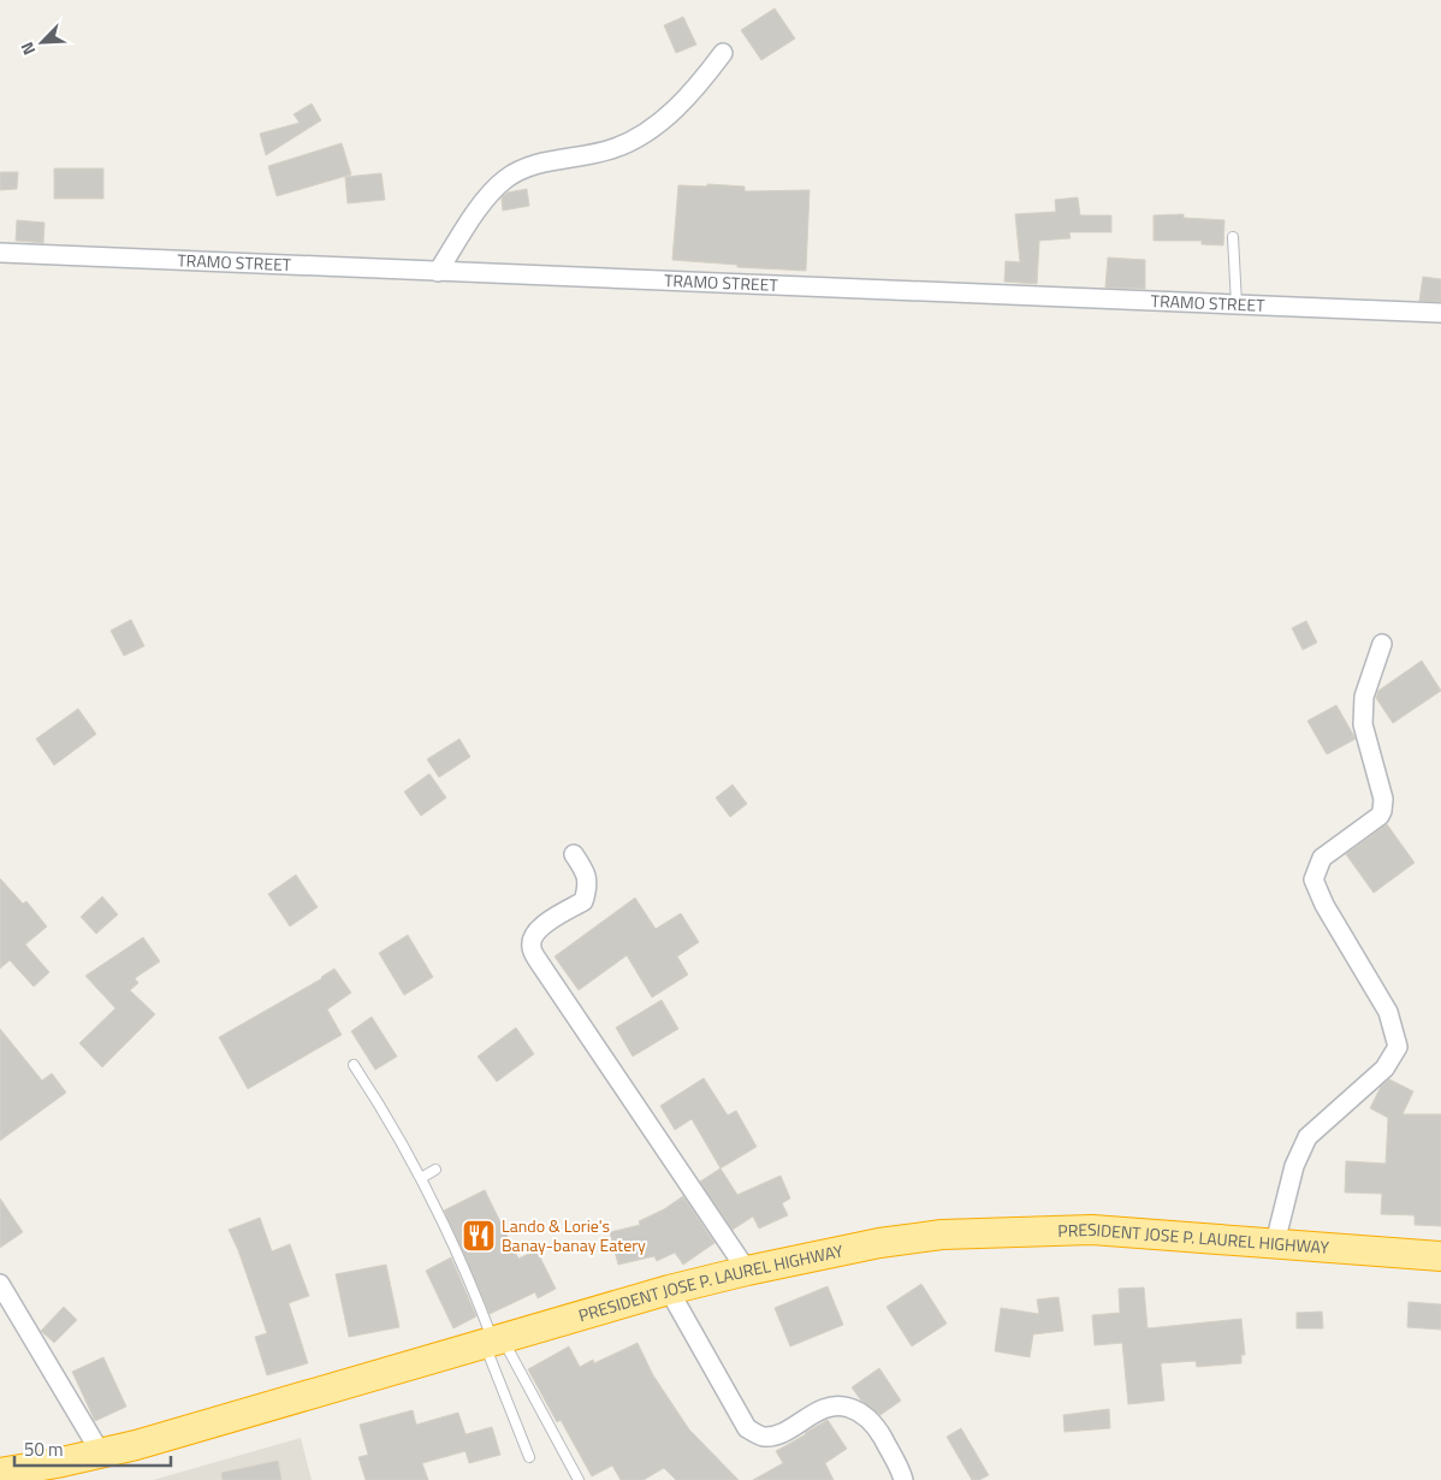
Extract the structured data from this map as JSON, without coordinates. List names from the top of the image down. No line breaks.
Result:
{"streets":{"highway":["PRESIDENT JOSE P. LAUREL HIGHWAY"],"street":["TRAMO STREET"]},"places":{"restaurant":["Lando & Lorie's Banay-banay Eatery"]},"scale_bar":"50 m","north":"bottom left"}
